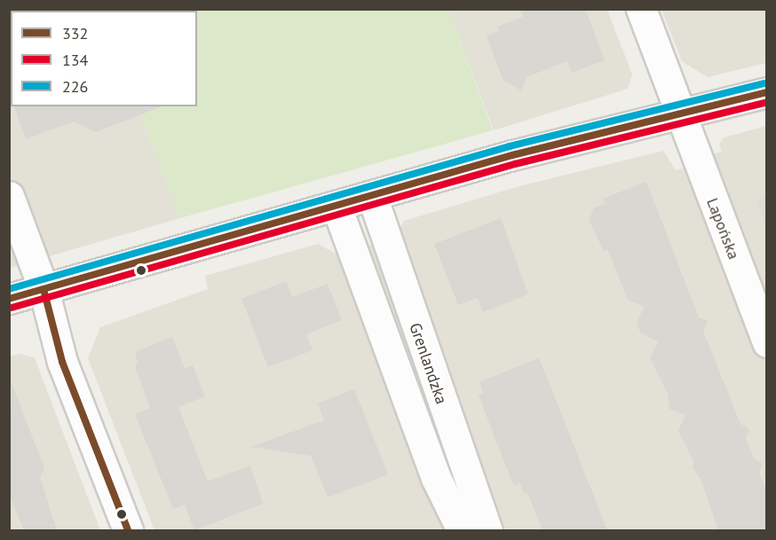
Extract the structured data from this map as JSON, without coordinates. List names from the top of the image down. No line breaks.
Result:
{"streets":{"street":["Lapońska","Grenlandzka"]},"lines":["transit line 226","transit line 332","transit line 134"],"legend":["332","134","226"]}
